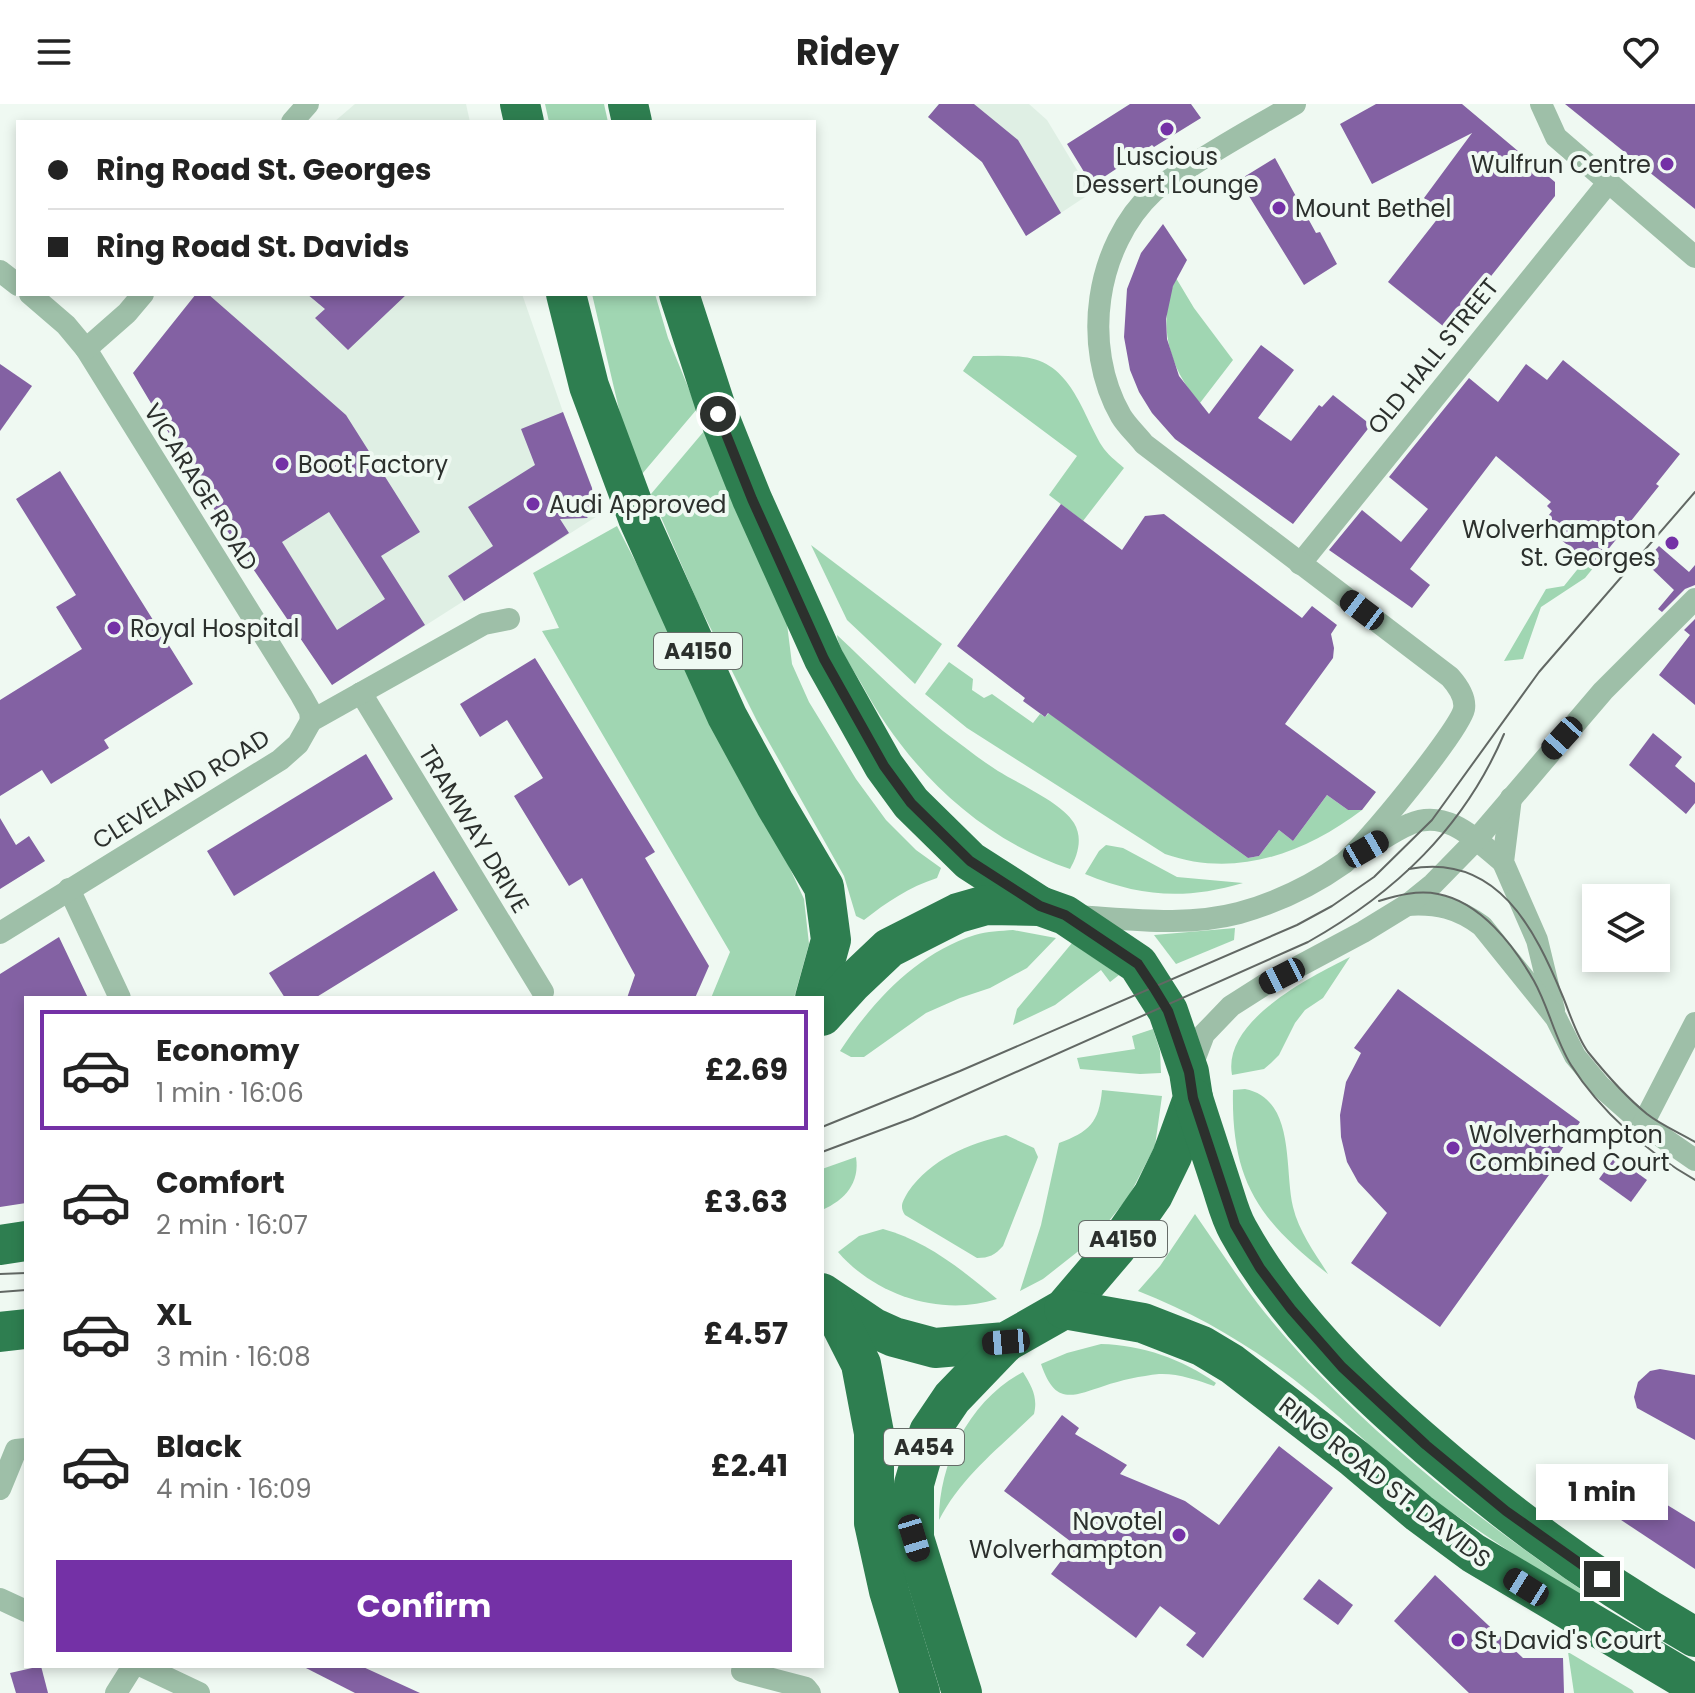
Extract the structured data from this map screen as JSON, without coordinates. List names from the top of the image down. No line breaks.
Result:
{"streets":{"highway":["A4150","A454","RING ROAD ST. DAVIDS"],"street":["OLD HALL STREET","VICARAGE ROAD","CLEVELAND ROAD","TRAMWAY DRIVE"]},"crossings":[["VICARAGE ROAD","CLEVELAND ROAD"],["A4150","A454"],["A4150","RING ROAD ST. DAVIDS"],["CLEVELAND ROAD","TRAMWAY DRIVE"]],"places":["Luscious Dessert Lounge","Wulfrun Centre","Mount Bethel","Boot Factory","Audi Approved","Wolverhampton St. Georges","Royal Hospital","Wolverhampton Combined Court","Novotel Wolverhampton","St David's Court"],"page":{"header":"Ridey","banner":["Ring Road St. Georges","Ring Road St. Davids"],"list":[{"name":"Economy","note":"1 min · 16:06","value":"£2.69"},{"name":"Comfort","note":"2 min · 16:07","value":"£3.63"},{"name":"XL","note":"3 min · 16:08","value":"£4.57"},{"name":"Black","note":"4 min · 16:09","value":"£2.41"}],"bubble":"1 min","buttons":"Confirm"}}
